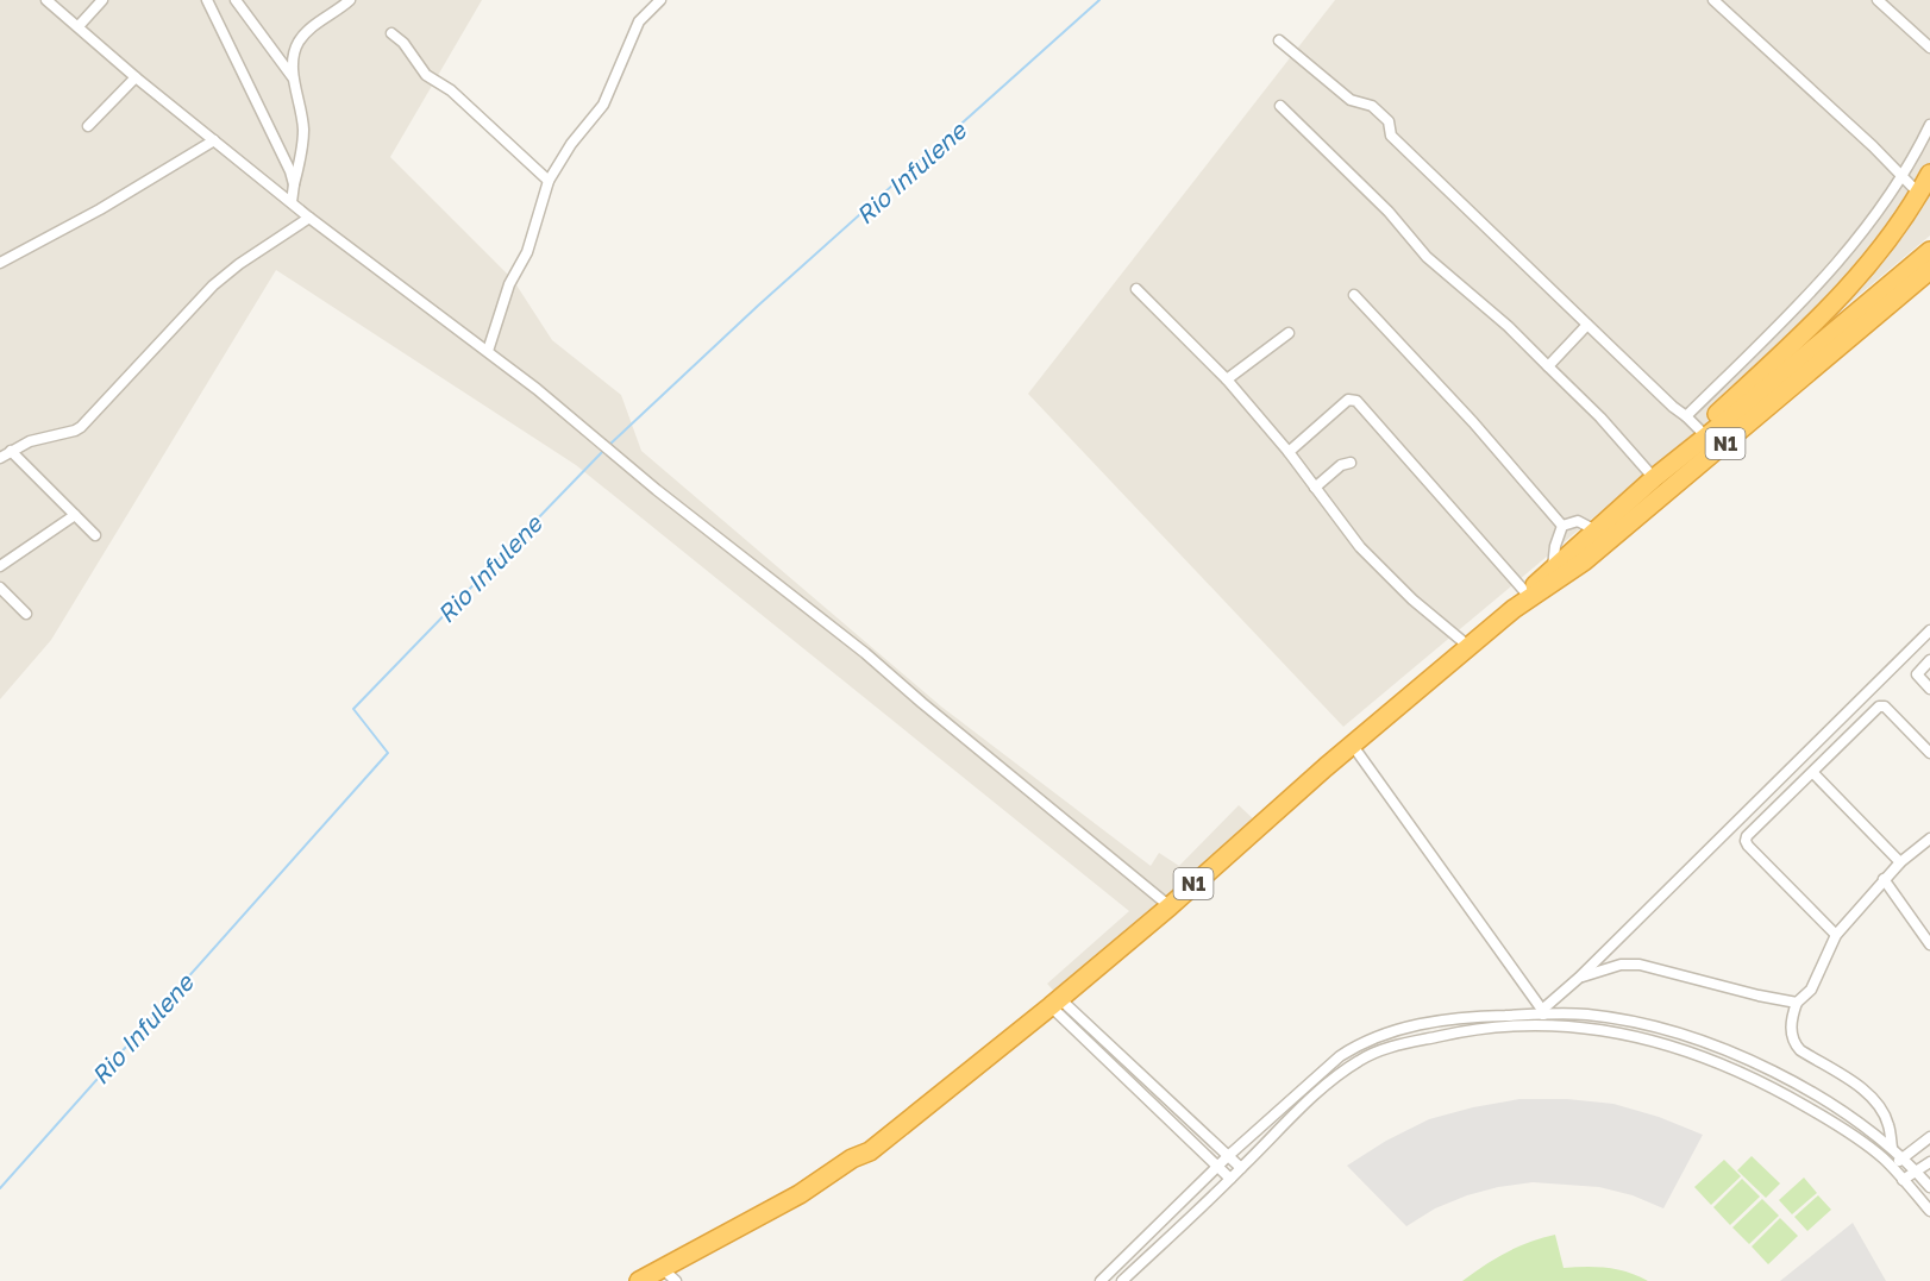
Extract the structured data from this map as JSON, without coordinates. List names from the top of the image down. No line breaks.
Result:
{"streets":{"highway":["N1"]},"water":["Rio Infulene"]}
